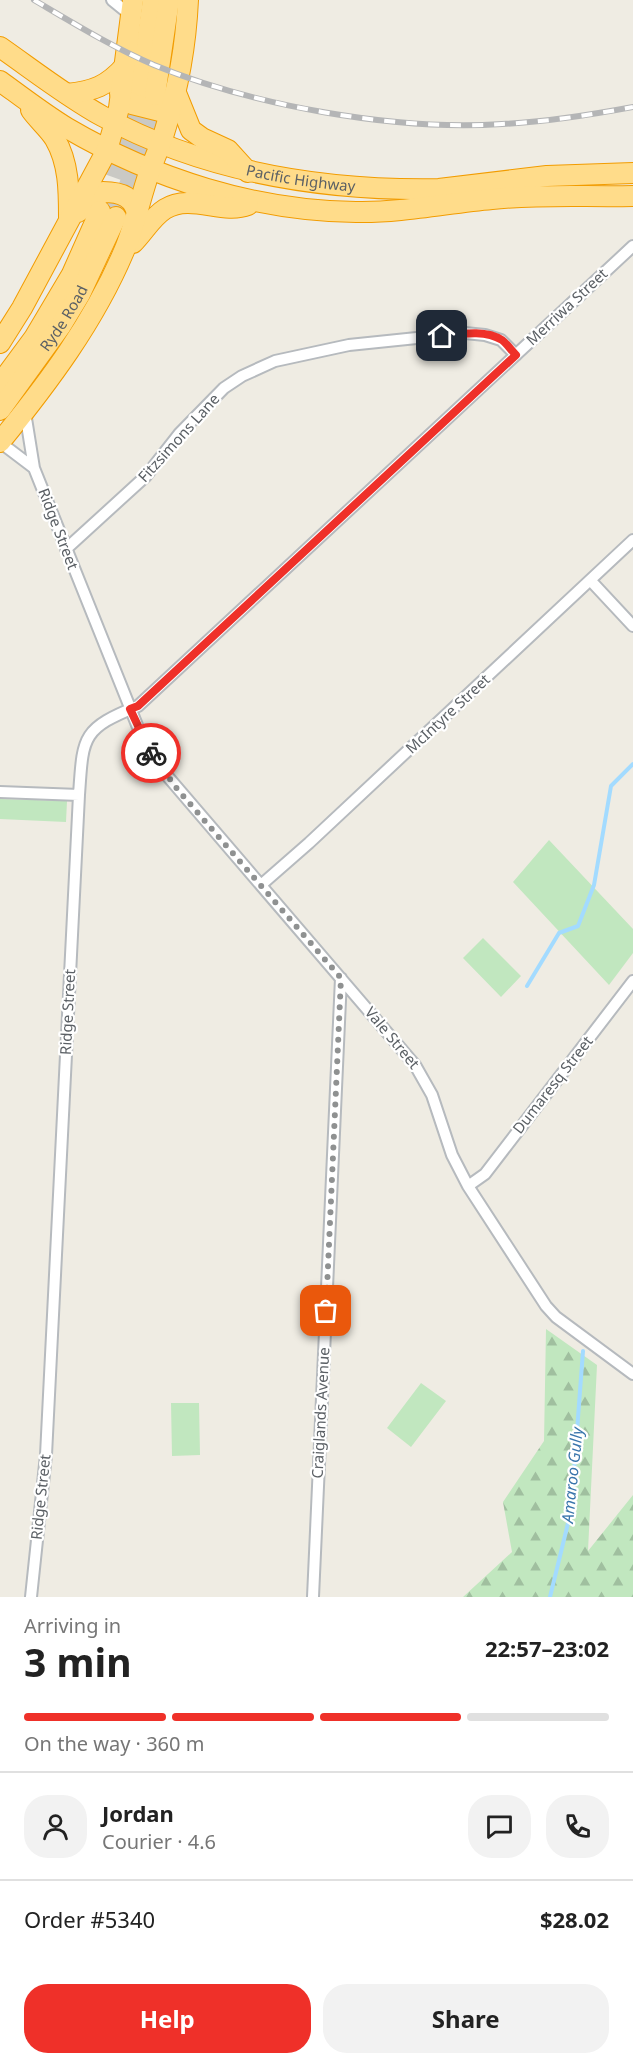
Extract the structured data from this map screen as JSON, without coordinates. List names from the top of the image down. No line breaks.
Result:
{"streets":{"highway":["Pacific Highway","Ryde Road"],"street":["Merriwa Street","Fitzsimons Lane","Ridge Street","McIntyre Street","Vale Street","Dumaresq Street","Craiglands Avenue"]},"crossings":[["Merriwa Street","Fitzsimons Lane"],["Merriwa Street","Ridge Street"],["Merriwa Street","Vale Street"],["Fitzsimons Lane","Ridge Street"],["Ridge Street","Vale Street"],["McIntyre Street","Vale Street"],["Vale Street","Dumaresq Street"],["Vale Street","Craiglands Avenue"]],"water":["Amaroo Gully"],"page":{"heading":["3 min","Arriving in","22:57–23:02"],"panel":["Jordan","Courier · 4.6","Order #5340","$28.02"],"bar":"On the way · 360 m","buttons":["Help","Share"]}}
